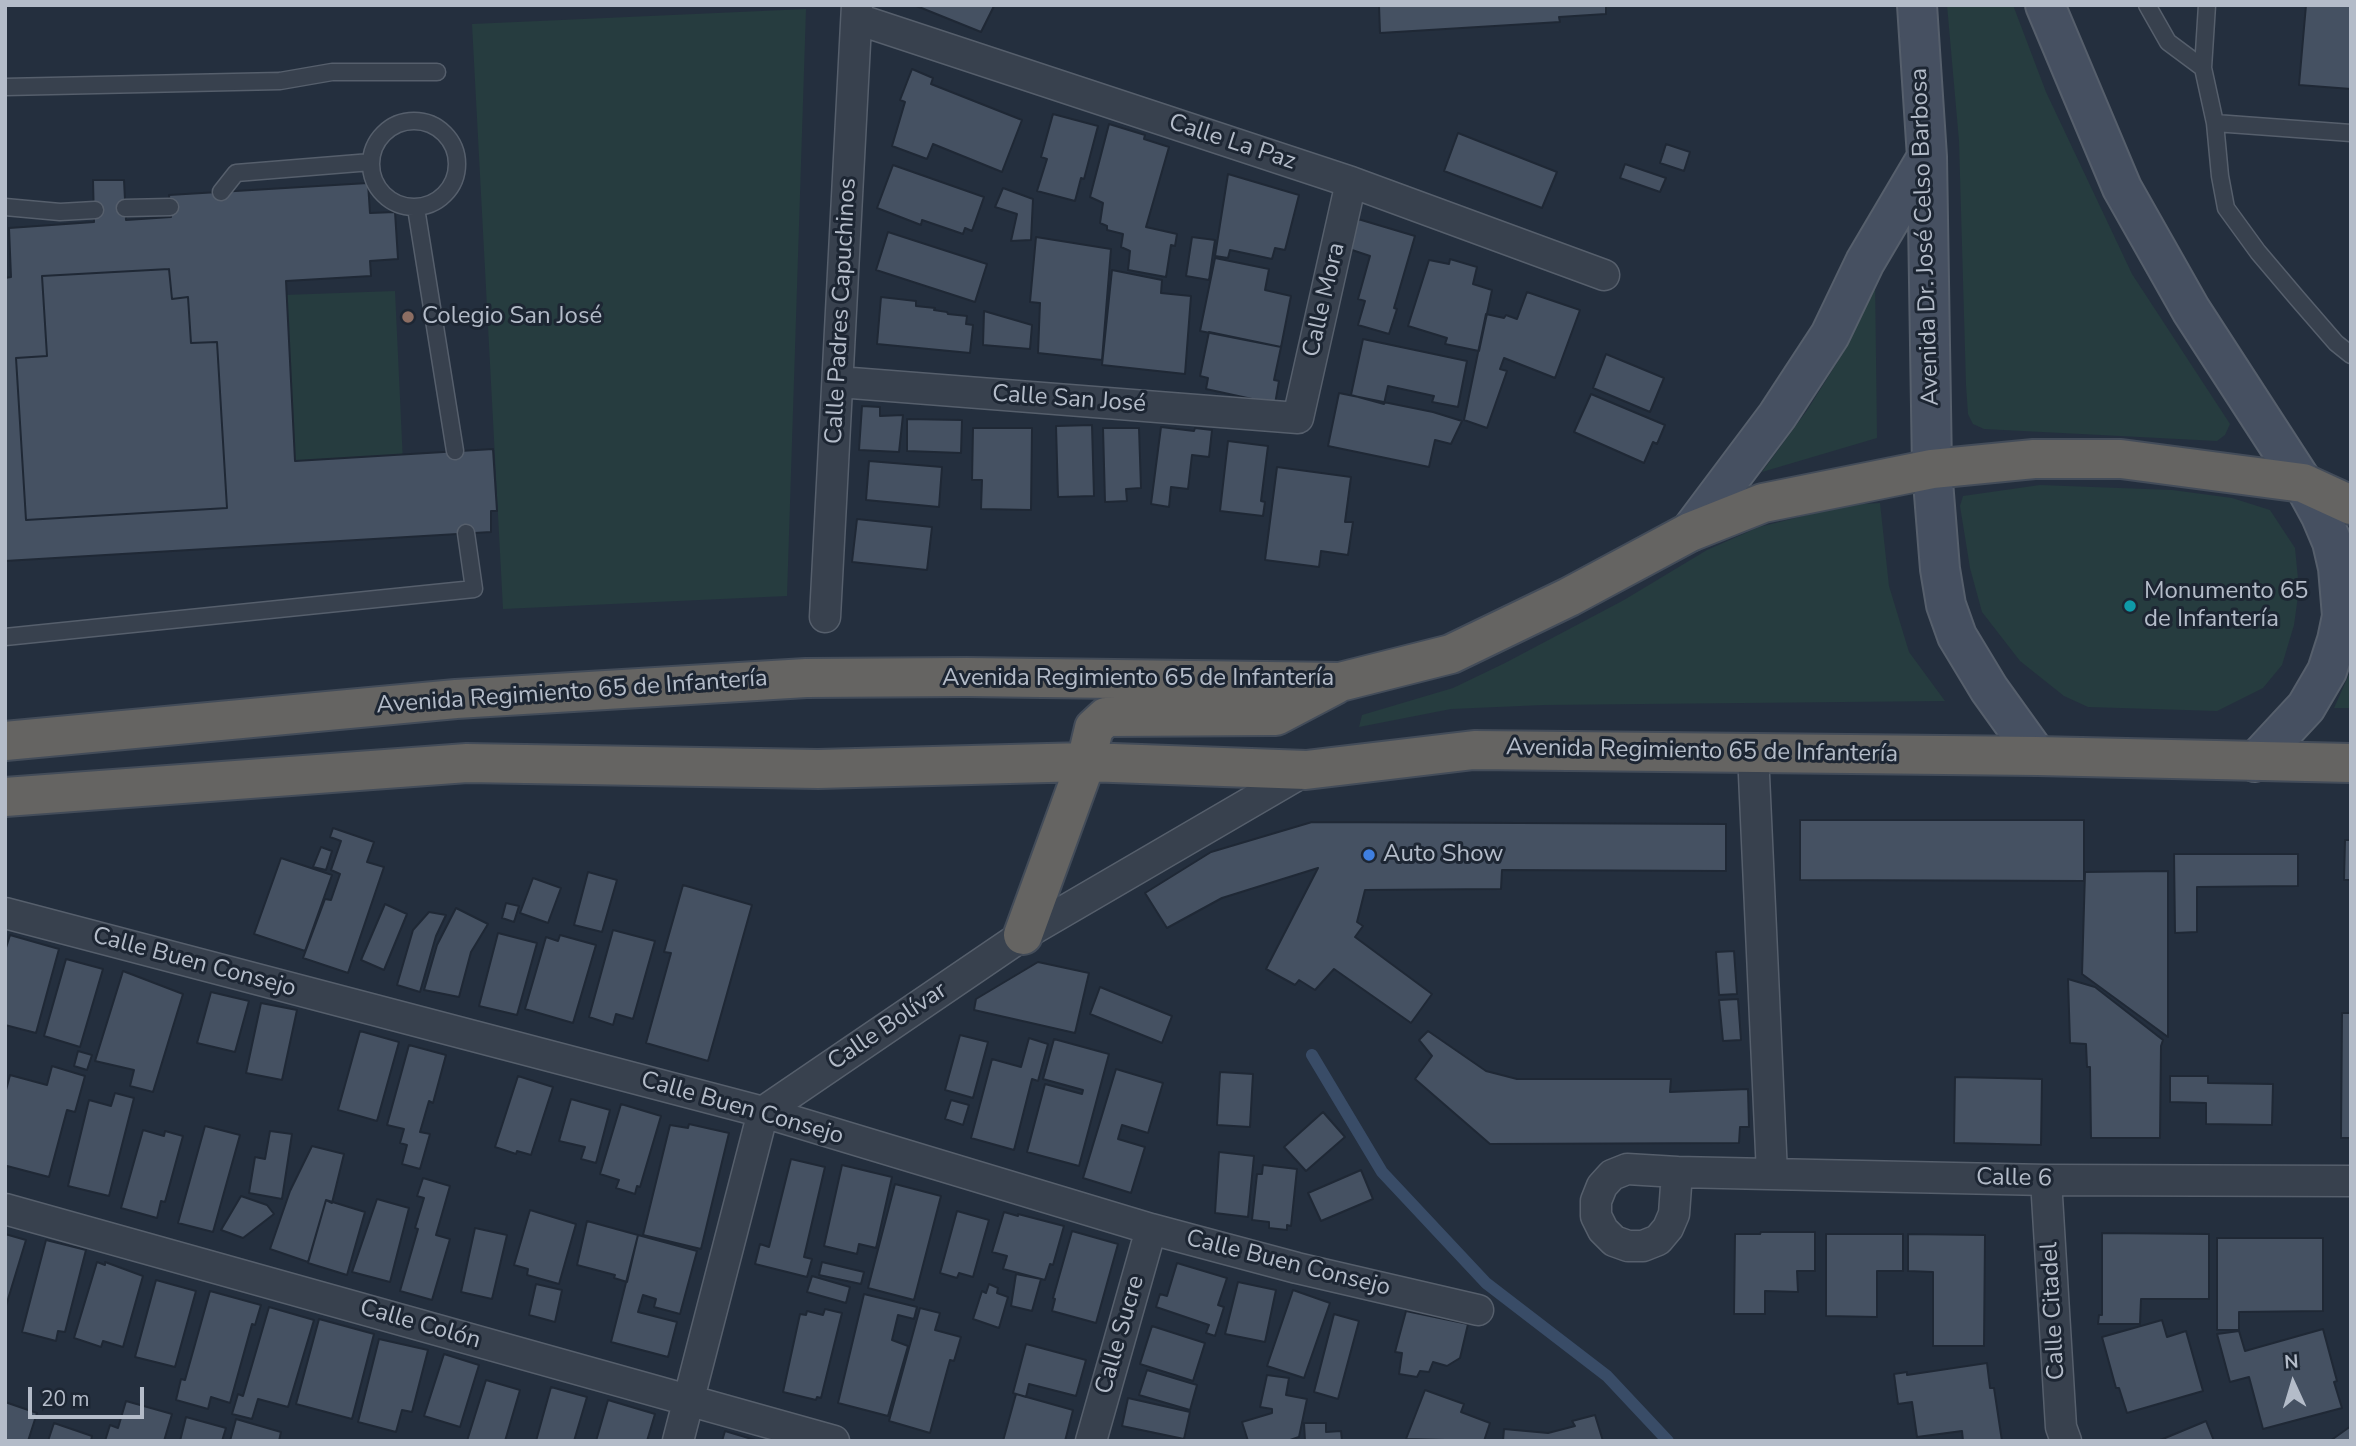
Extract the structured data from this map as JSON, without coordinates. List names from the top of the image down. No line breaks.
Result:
{"streets":{"highway":["Avenida Regimiento 65 de Infantería"],"main road":["Avenida Dr. José Celso Barbosa"],"street":["Calle La Paz","Calle Mora","Calle Padres Capuchinos","Calle San José","Calle Buen Consejo","Calle Bolívar","Calle 6","Calle Citadel","Calle Colón","Calle Sucre"]},"crossings":[["Calle La Paz","Calle Mora"],["Calle La Paz","Calle Padres Capuchinos"],["Avenida Dr. José Celso Barbosa","Avenida Regimiento 65 de Infantería"],["Calle Mora","Calle San José"],["Calle Padres Capuchinos","Calle San José"],["Avenida Regimiento 65 de Infantería","Calle Bolívar"],["Calle Buen Consejo","Calle Bolívar"],["Calle Buen Consejo","Calle Sucre"],["Calle 6","Calle Citadel"]],"places":["Colegio San José","Monumento 65 de Infantería","Auto Show"],"scale_bar":"20 m","north":"top"}
